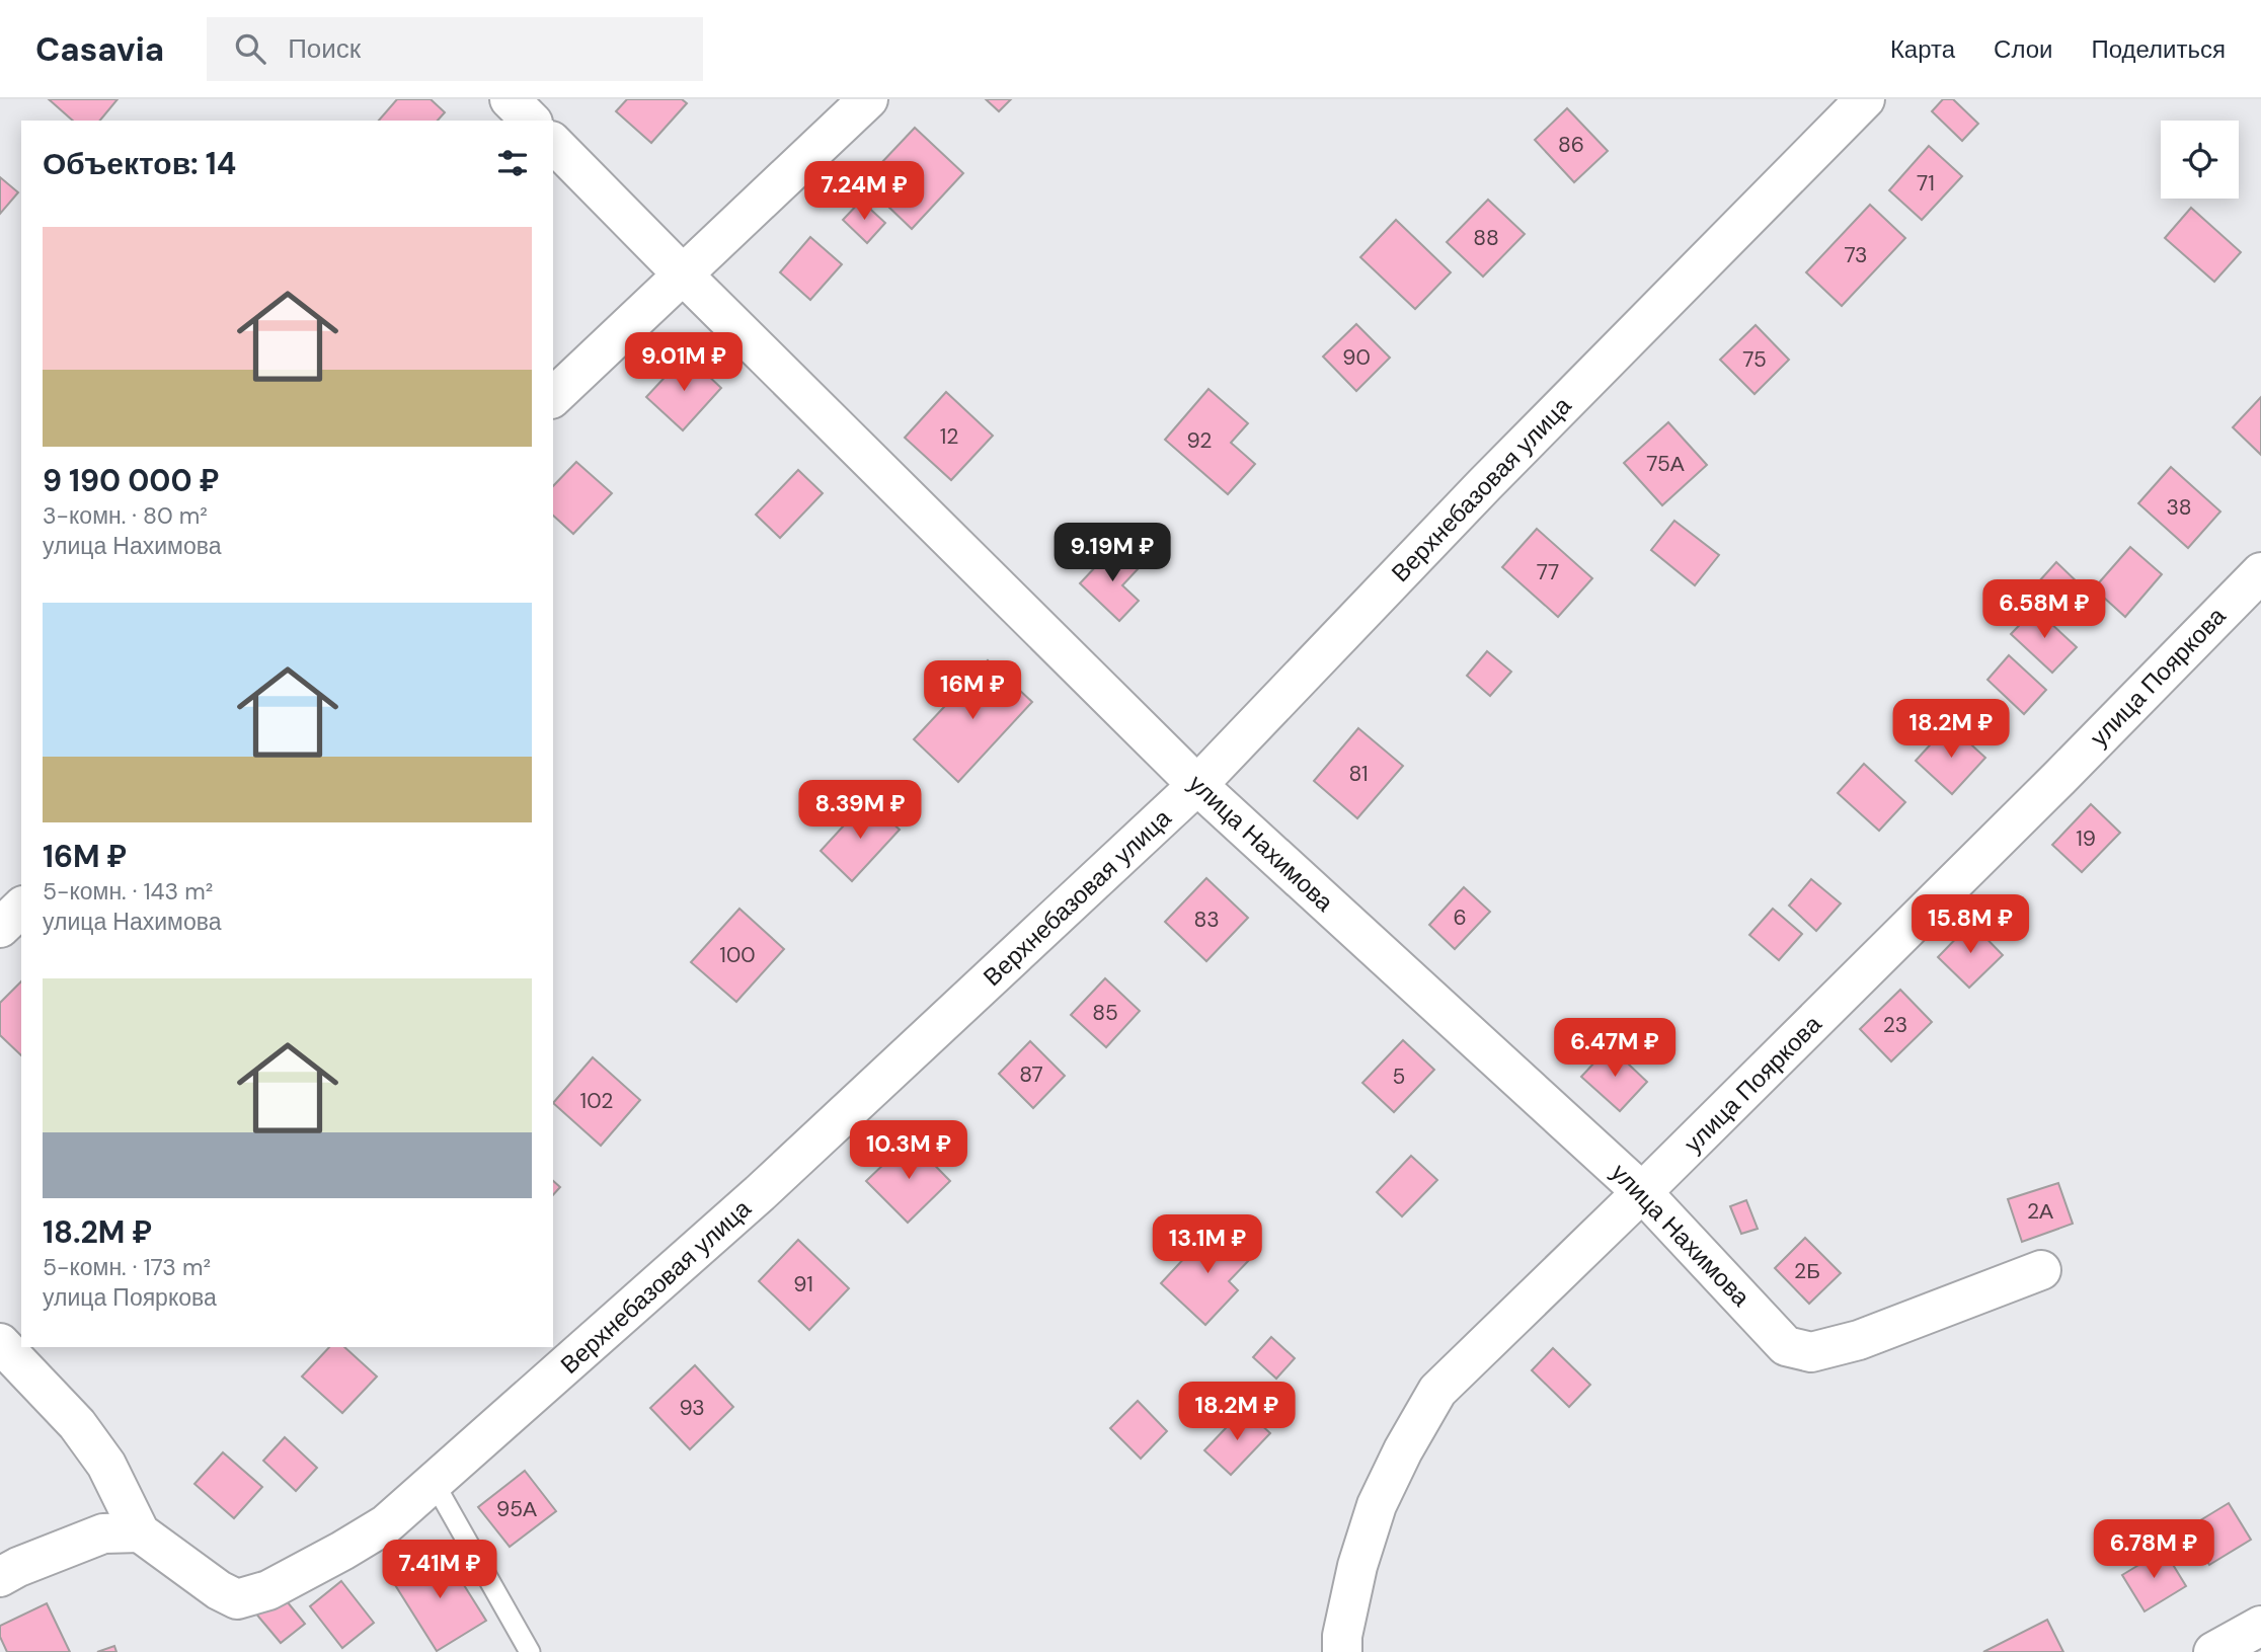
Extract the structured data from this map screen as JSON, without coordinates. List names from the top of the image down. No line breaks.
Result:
{"streets":{"street":["Верхнебазовая улица","улица Пояркова","улица Нахимова"]},"crossings":[["Верхнебазовая улица","улица Нахимова"],["улица Пояркова","улица Нахимова"]],"house_numbers":["86","71","88","73","90","75","12","92","75А","38","77","81","19","6","83","100","85","23","87","5","102","2А","2Б","91","93","95А"],"page":{"header":"Casavia","search":"Поиск","nav":["Карта","Слои","Поделиться"],"heading":"Объектов: 14","price":["7.24M ₽","9.01M ₽","9.19M ₽","6.58M ₽","16M ₽","18.2M ₽","8.39M ₽","15.8M ₽","6.47M ₽","10.3M ₽","13.1M ₽","18.2M ₽","6.78M ₽","7.41M ₽"],"list":[{"name":"9 190 000 ₽","note":"3-комн. · 80 m² · улица Нахимова"},{"name":"16M ₽","note":"5-комн. · 143 m² · улица Нахимова"},{"name":"18.2M ₽","note":"5-комн. · 173 m² · улица Пояркова"}]}}
